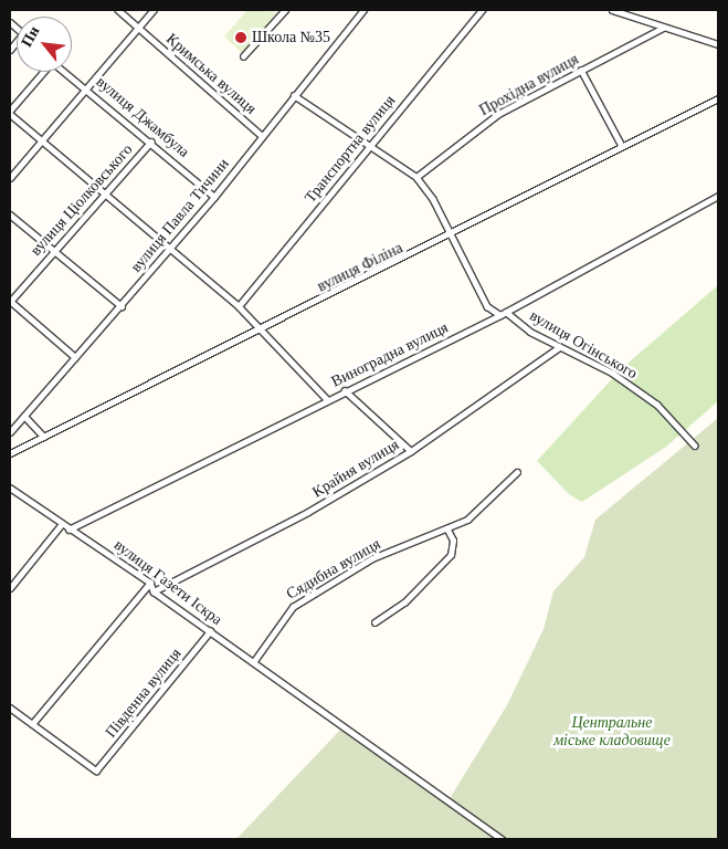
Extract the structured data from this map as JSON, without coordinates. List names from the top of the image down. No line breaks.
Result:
{"streets":{"street":["Кримська вулиця","Прохідна вулиця","вулиця Джамбула","Транспортна вулиця","вулиця Ціолковського","вулиця Павла Тичини","вулиця Філіна","вулиця Огінського","Виноградна вулиця","Крайня вулиця","Сядибна вулиця","вулиця Газети Іскра","Південна вулиця"]},"crossings":[["Кримська вулиця","вулиця Павла Тичини"],["вулиця Джамбула","вулиця Ціолковського"],["вулиця Джамбула","вулиця Павла Тичини"],["вулиця Огінського","Виноградна вулиця"],["вулиця Огінського","Крайня вулиця"],["Виноградна вулиця","вулиця Газети Іскра"],["Крайня вулиця","вулиця Газети Іскра"],["Сядибна вулиця","вулиця Газети Іскра"],["вулиця Газети Іскра","Південна вулиця"]],"parks":["Центральне міське кладовище"],"places":["Школа №35"],"north":"top left"}
